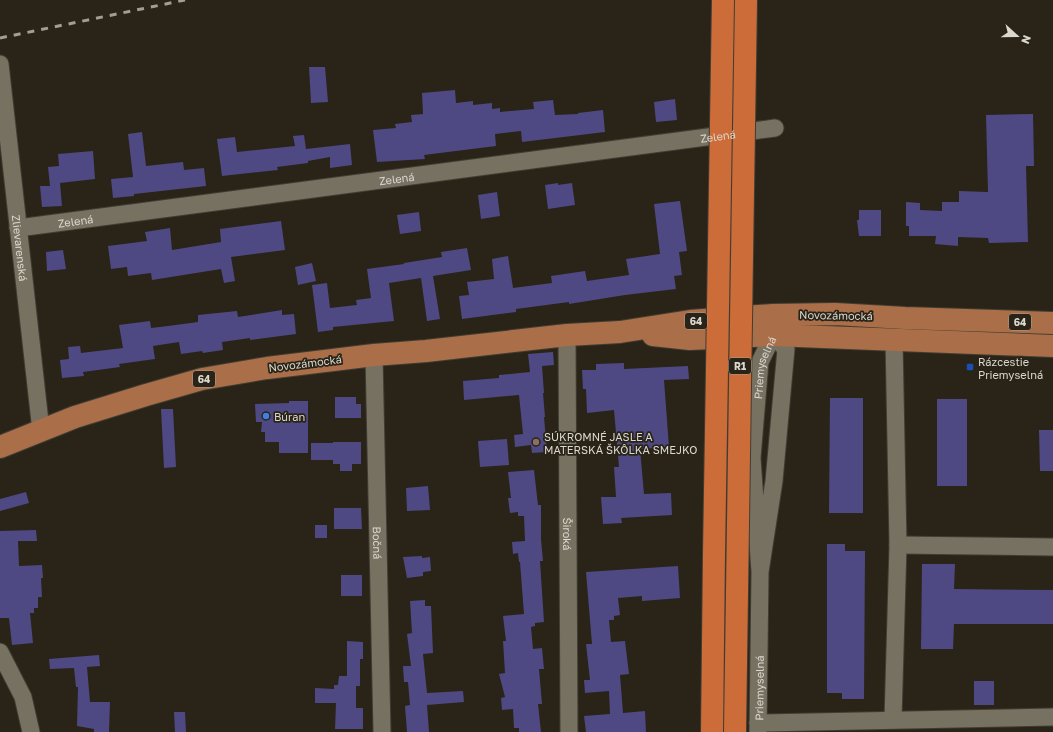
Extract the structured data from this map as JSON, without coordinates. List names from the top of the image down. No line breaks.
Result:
{"streets":{"highway":["R1"],"main road":["Novozámocká","64"],"street":["Zelená","Zlievarenská","Priemyselná","Široká","Bočná"]},"crossings":[["Zelená","Zlievarenská"],["Zlievarenská","Novozámocká"],["Novozámocká","Priemyselná"],["Novozámocká","Široká"],["Novozámocká","Bočná"]],"places":{"transit":["Rázcestie Priemyselná"],"other":["Búran","SÚKROMNÉ JASLE A MATERSKÁ ŠKÔLKA SMEJKO"]},"north":"right"}
